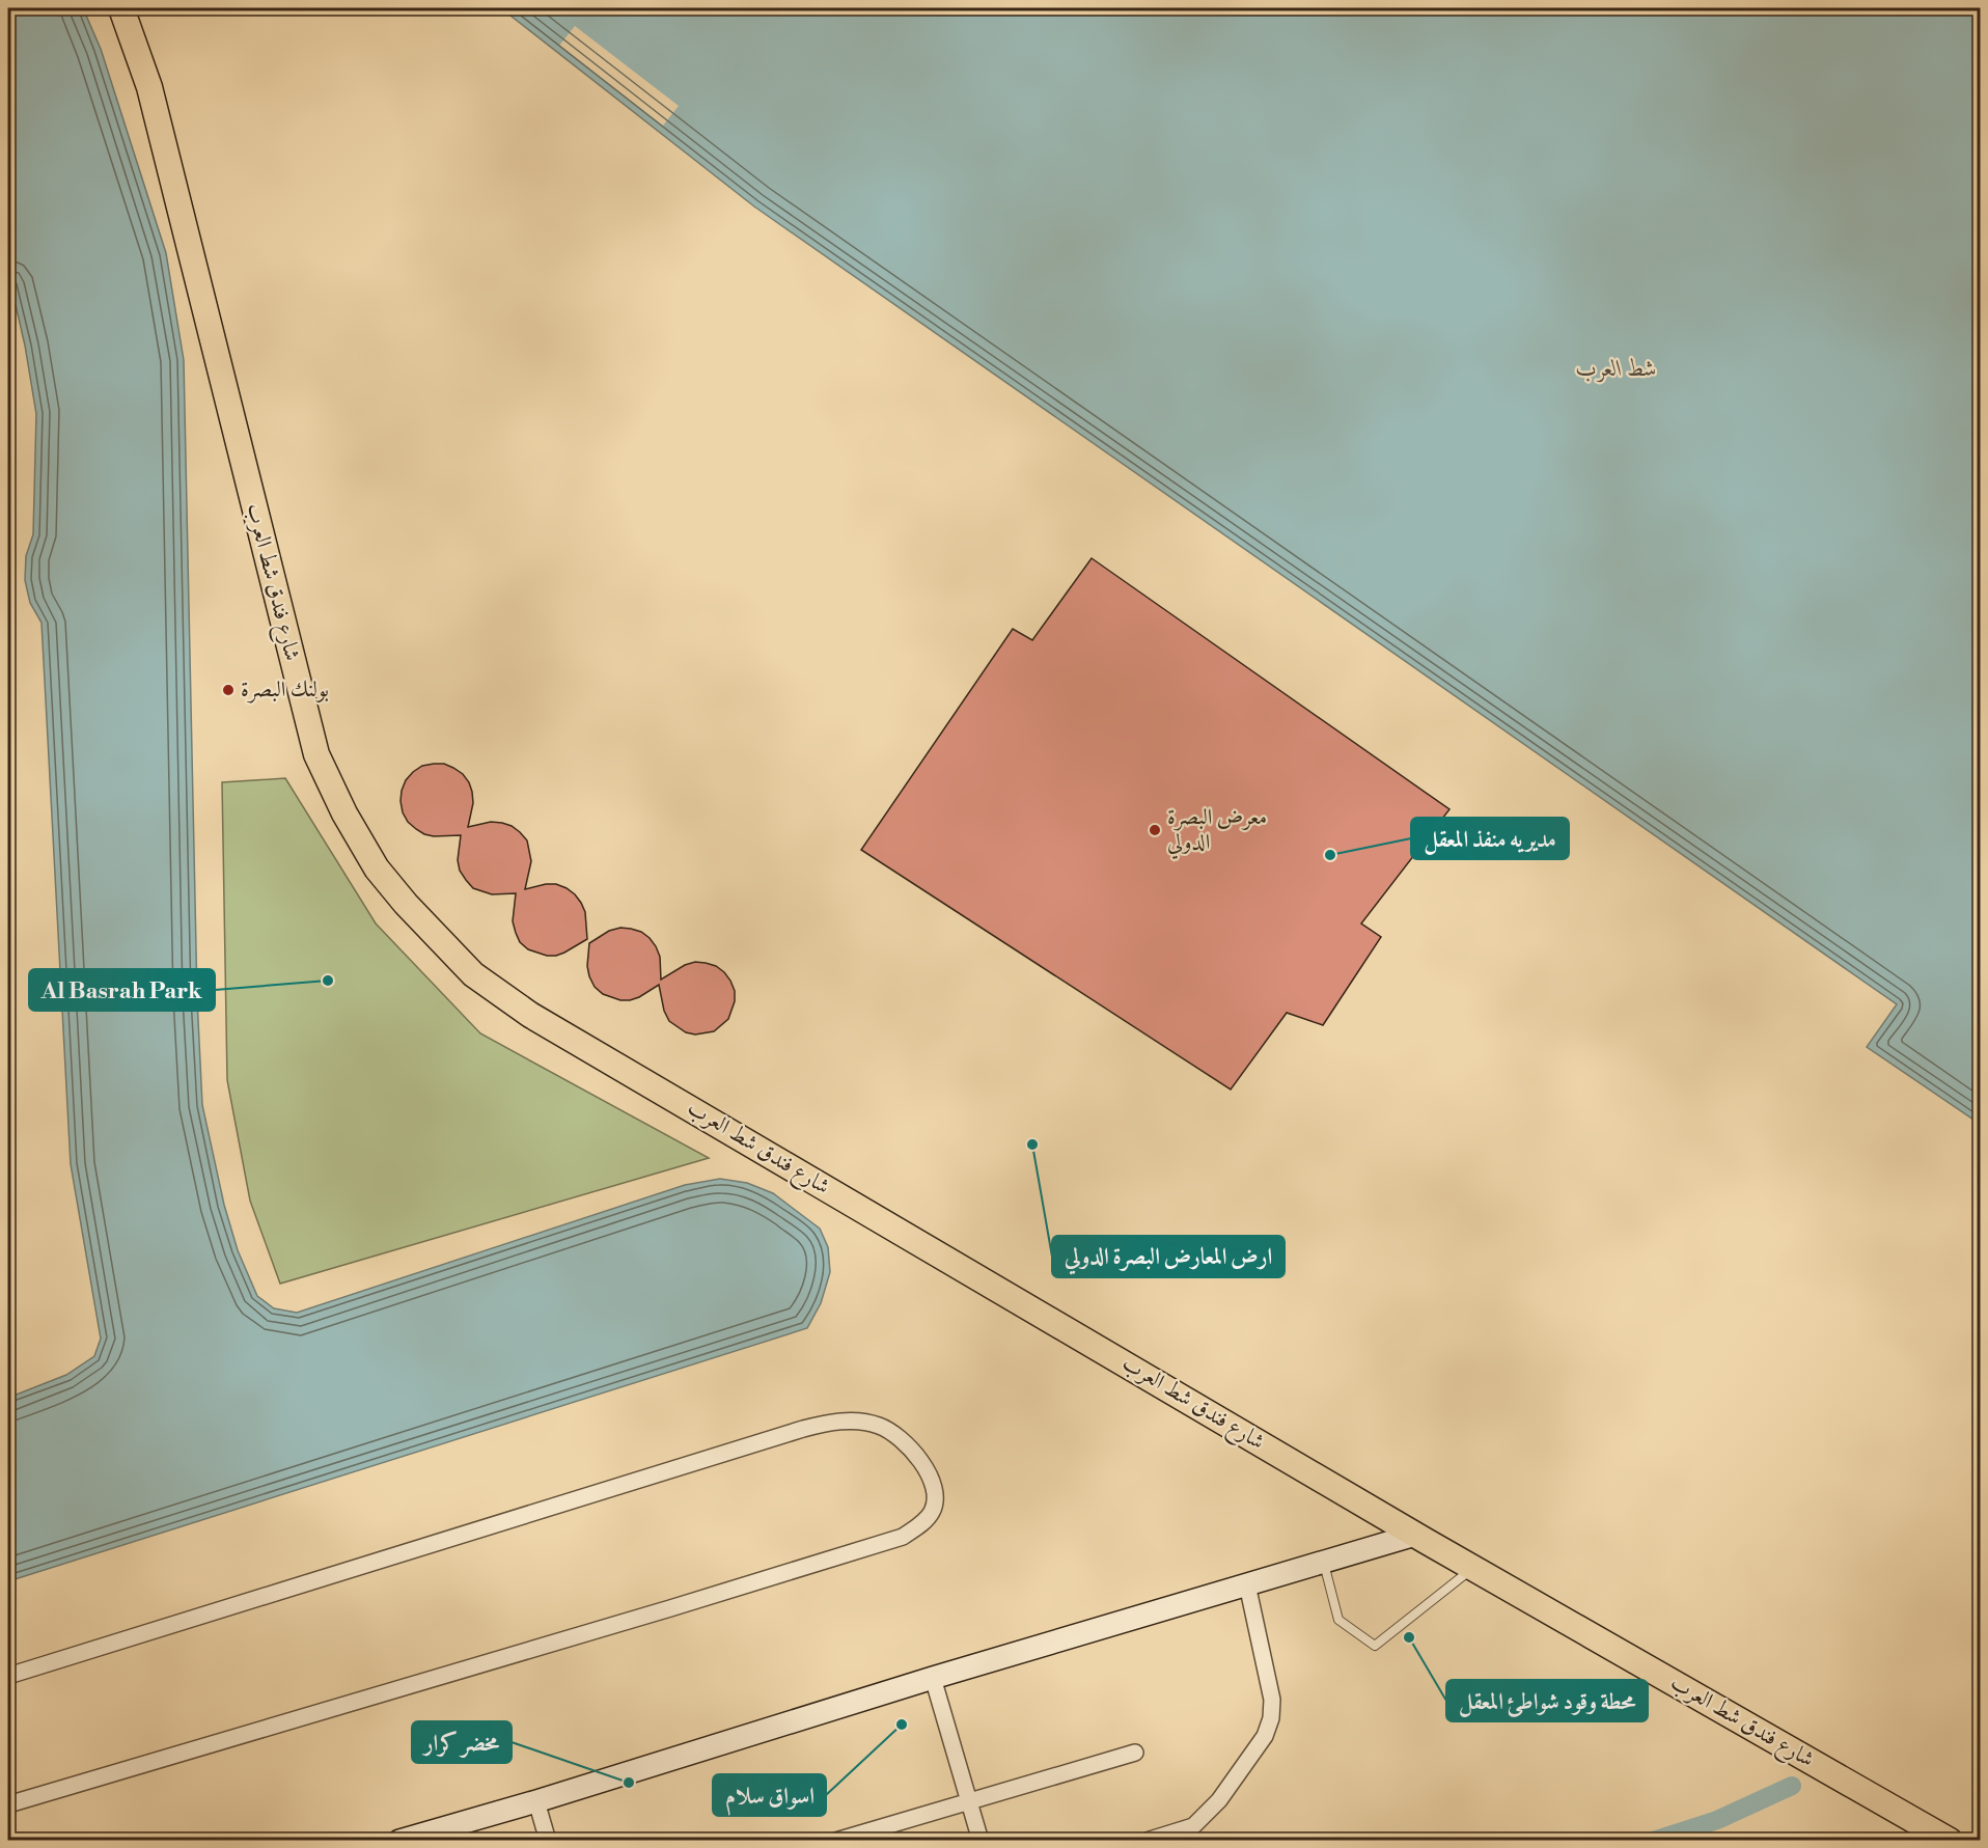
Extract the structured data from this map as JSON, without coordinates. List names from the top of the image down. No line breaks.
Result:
{"streets":{"main road":["شارع فندق شط العرب"]},"water":["شط العرب"],"places":["بولنك البصرة","معرض البصرة الدولي","مديريه منفذ المعقل","Al Basrah Park","ارض المعارض البصرة الدولي","محطة وقود شواطئ المعقل","اسواق سلام","مخضر كرار"]}
